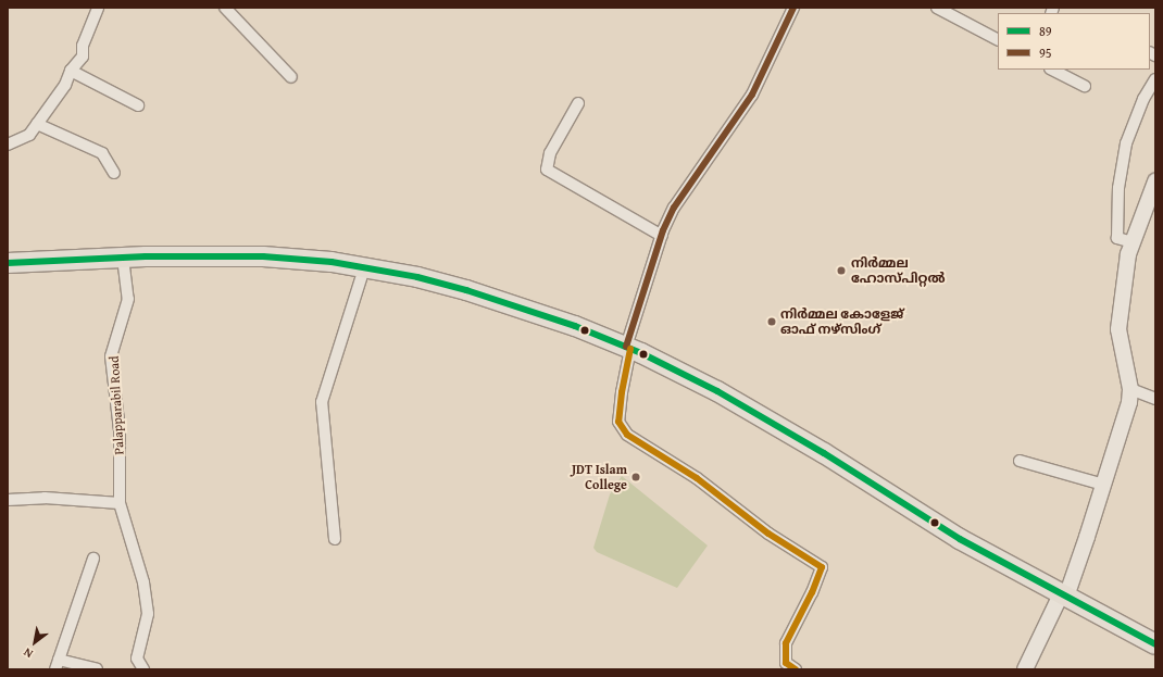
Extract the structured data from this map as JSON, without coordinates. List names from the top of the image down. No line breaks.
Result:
{"streets":{"street":["Palapparabil Road"]},"places":["നിർമ്മല ഹോസ്പിറ്റൽ","നിർമ്മല കോളേജ് ഓഫ് നഴ്സിംഗ്","JDT Islam College"],"lines":["transit line 95","transit line 89"],"legend":["89","95"],"north":"bottom left"}
